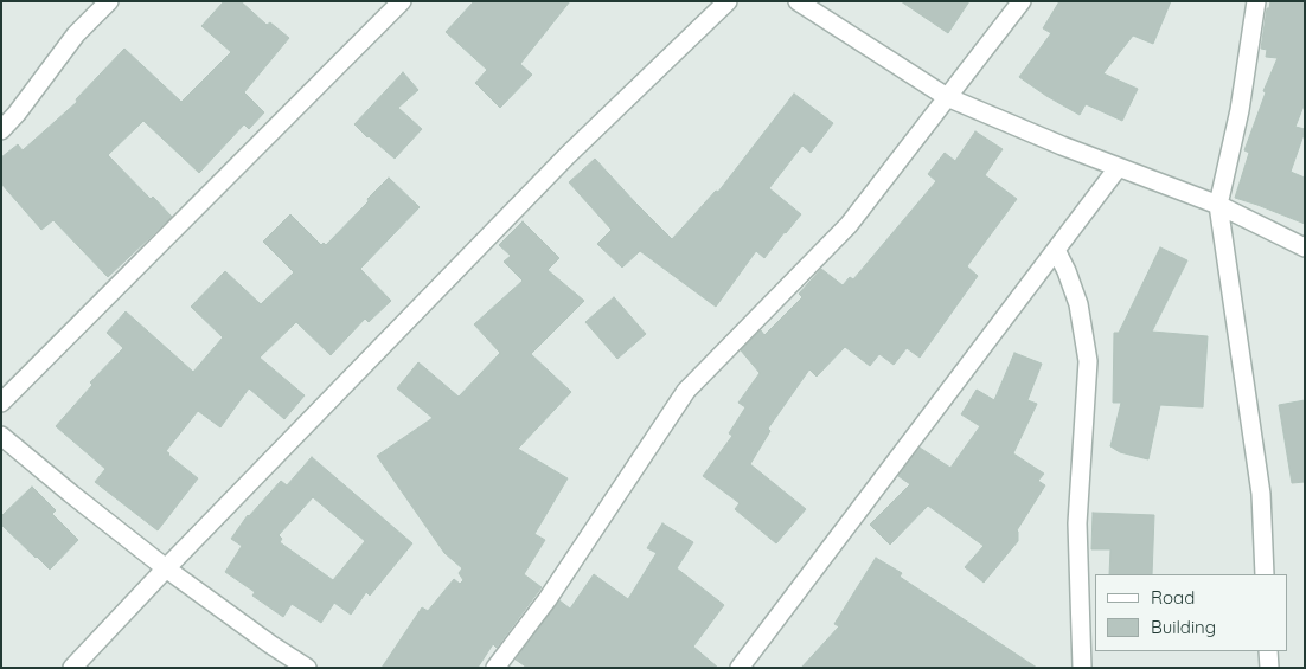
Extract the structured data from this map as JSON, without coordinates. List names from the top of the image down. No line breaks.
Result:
{"legend":["Road","Building"]}
